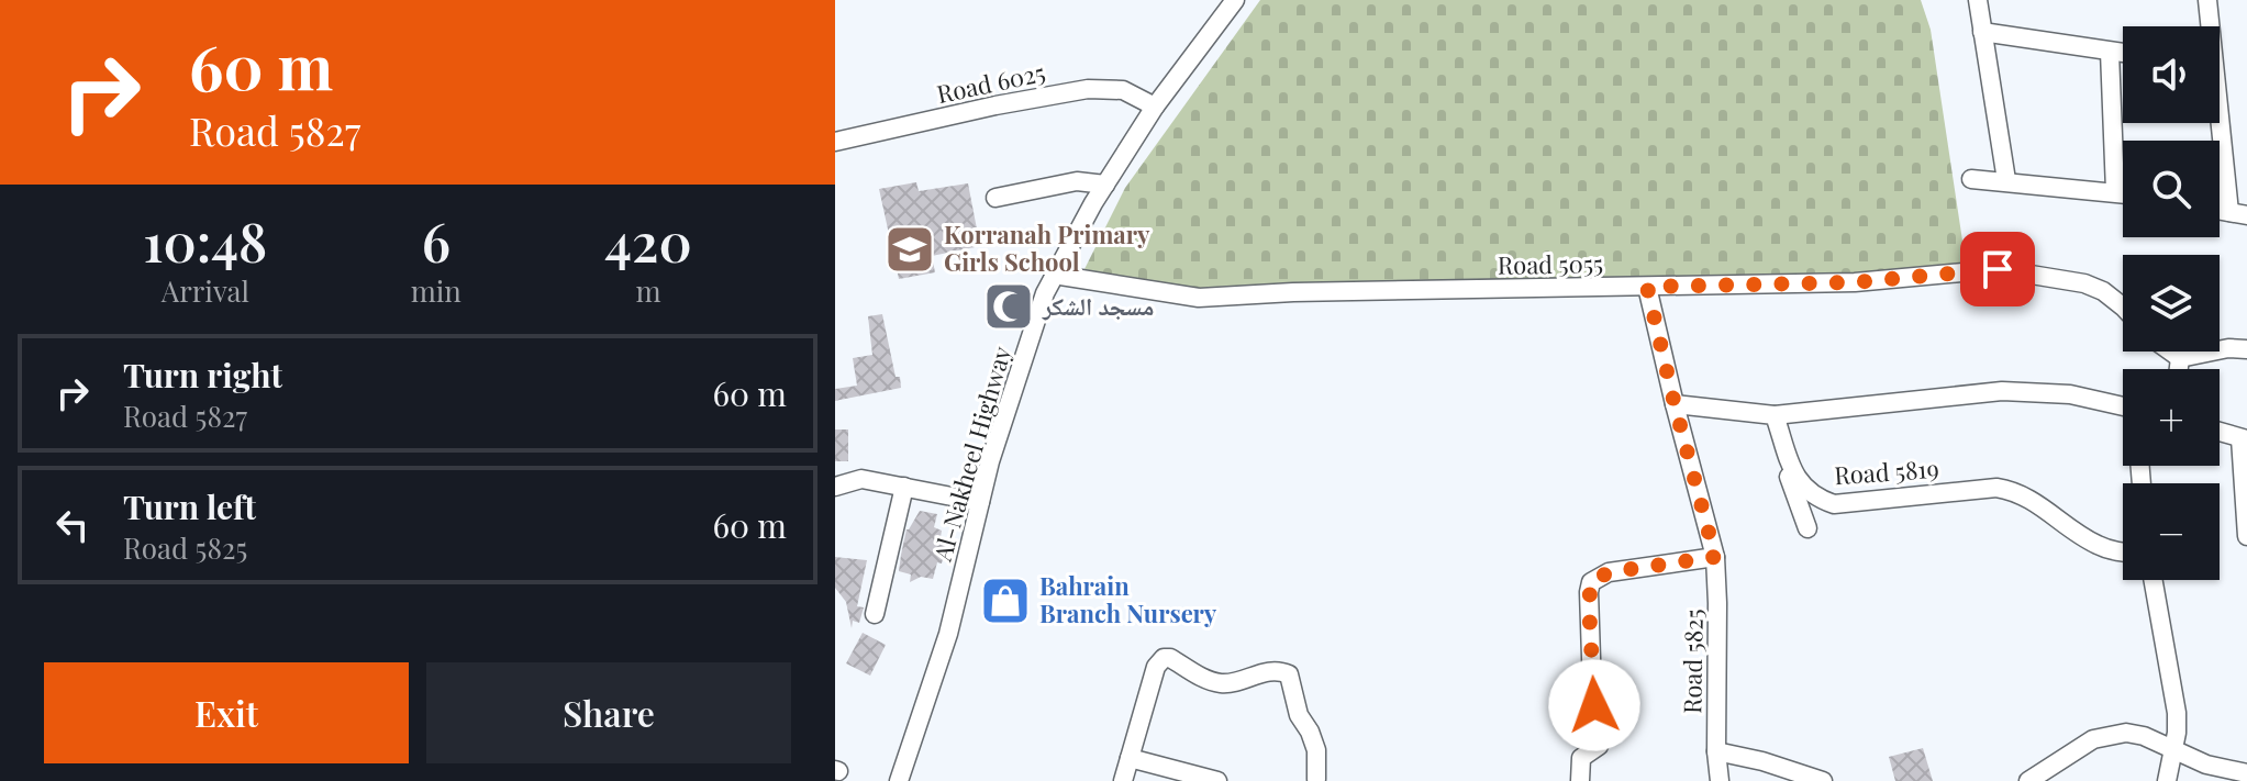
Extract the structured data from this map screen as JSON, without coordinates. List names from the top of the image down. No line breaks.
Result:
{"streets":{"street":["Road 6025","Road 5055","Al-Nakheel Highway","Road 5819","Road 5825"]},"crossings":[["Road 6025","Al-Nakheel Highway"],["Road 5055","Al-Nakheel Highway"],["Road 5055","Road 5825"]],"places":{"school or university":["Korranah Primary Girls School"],"mosque":["مسجد الشكر"],"shop":["Bahrain Branch Nursery"]},"page":{"turn":["60 m","Road 5827"],"map_buttons":["+","−"],"eta":["10:48","Arrival","6","min","420","m"],"list":[{"name":"Turn right","note":"Road 5827","value":"60 m"},{"name":"Turn left","note":"Road 5825","value":"60 m"}],"buttons":["Exit","Share"]}}
